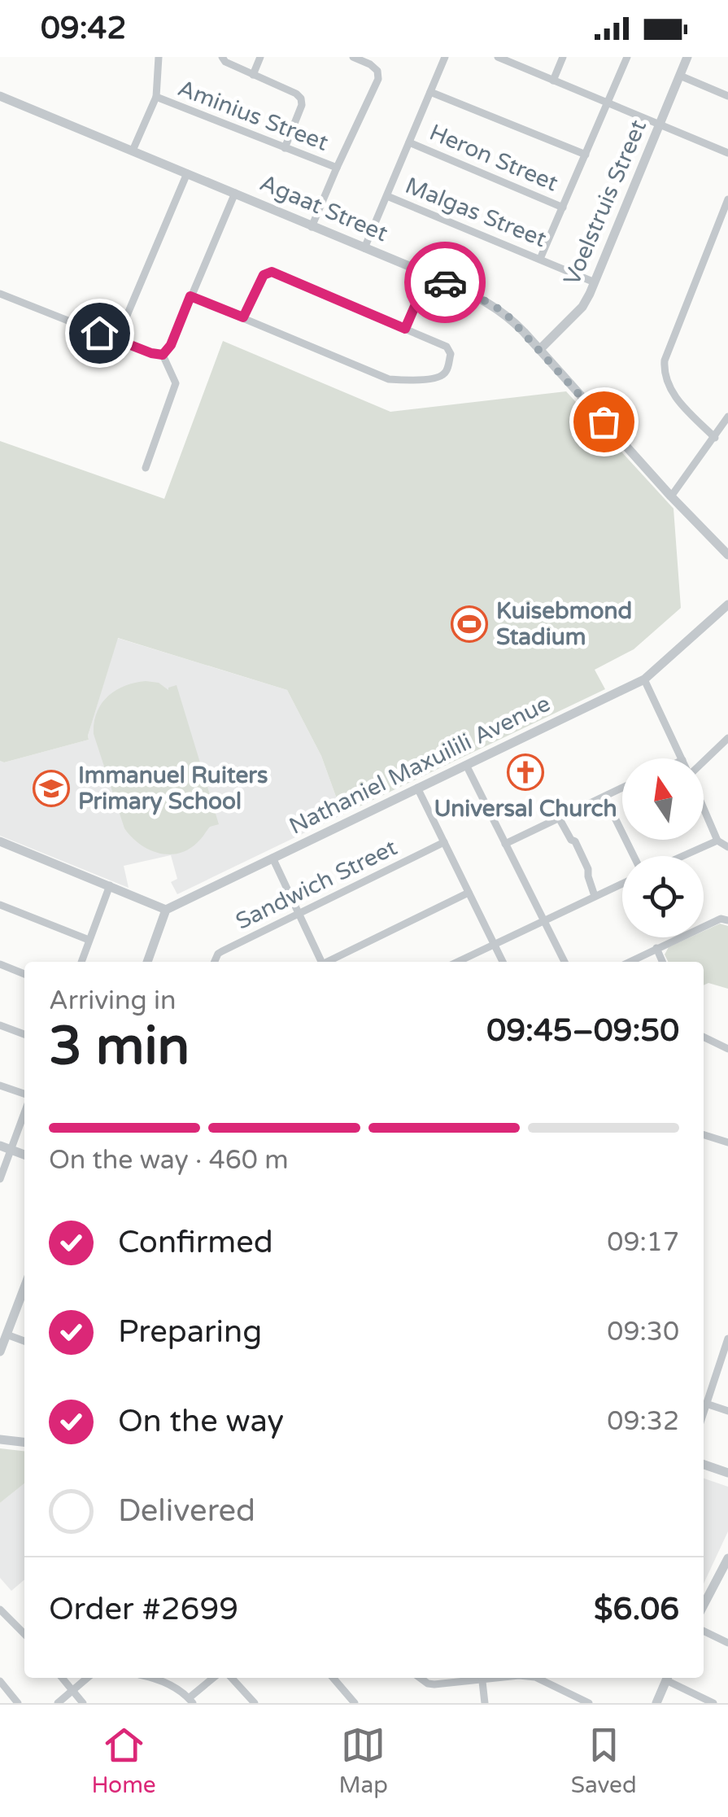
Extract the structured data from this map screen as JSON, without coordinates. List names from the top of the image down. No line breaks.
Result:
{"streets":{"street":["Aminius Street","Heron Street","Voelstruis Street","Agaat Street","Malgas Street","Nathaniel Maxuilili Avenue","Sandwich Street"]},"crossings":[["Voelstruis Street","Agaat Street"],["Voelstruis Street","Malgas Street"]],"places":{"sports":["Kuisebmond Stadium"],"church":["Universal Church"],"school or university":["Immanuel Ruiters Primary School"]},"north":"top","page":{"status":"09:42","heading":["3 min","Arriving in","09:45–09:50"],"panel":["Order #2699","$6.06"],"bar":"On the way · 460 m","list":[["Confirmed","09:17"],["Preparing","09:30"],["On the way","09:32"],"Delivered"],"tabs":["Home","Map","Saved"]}}
